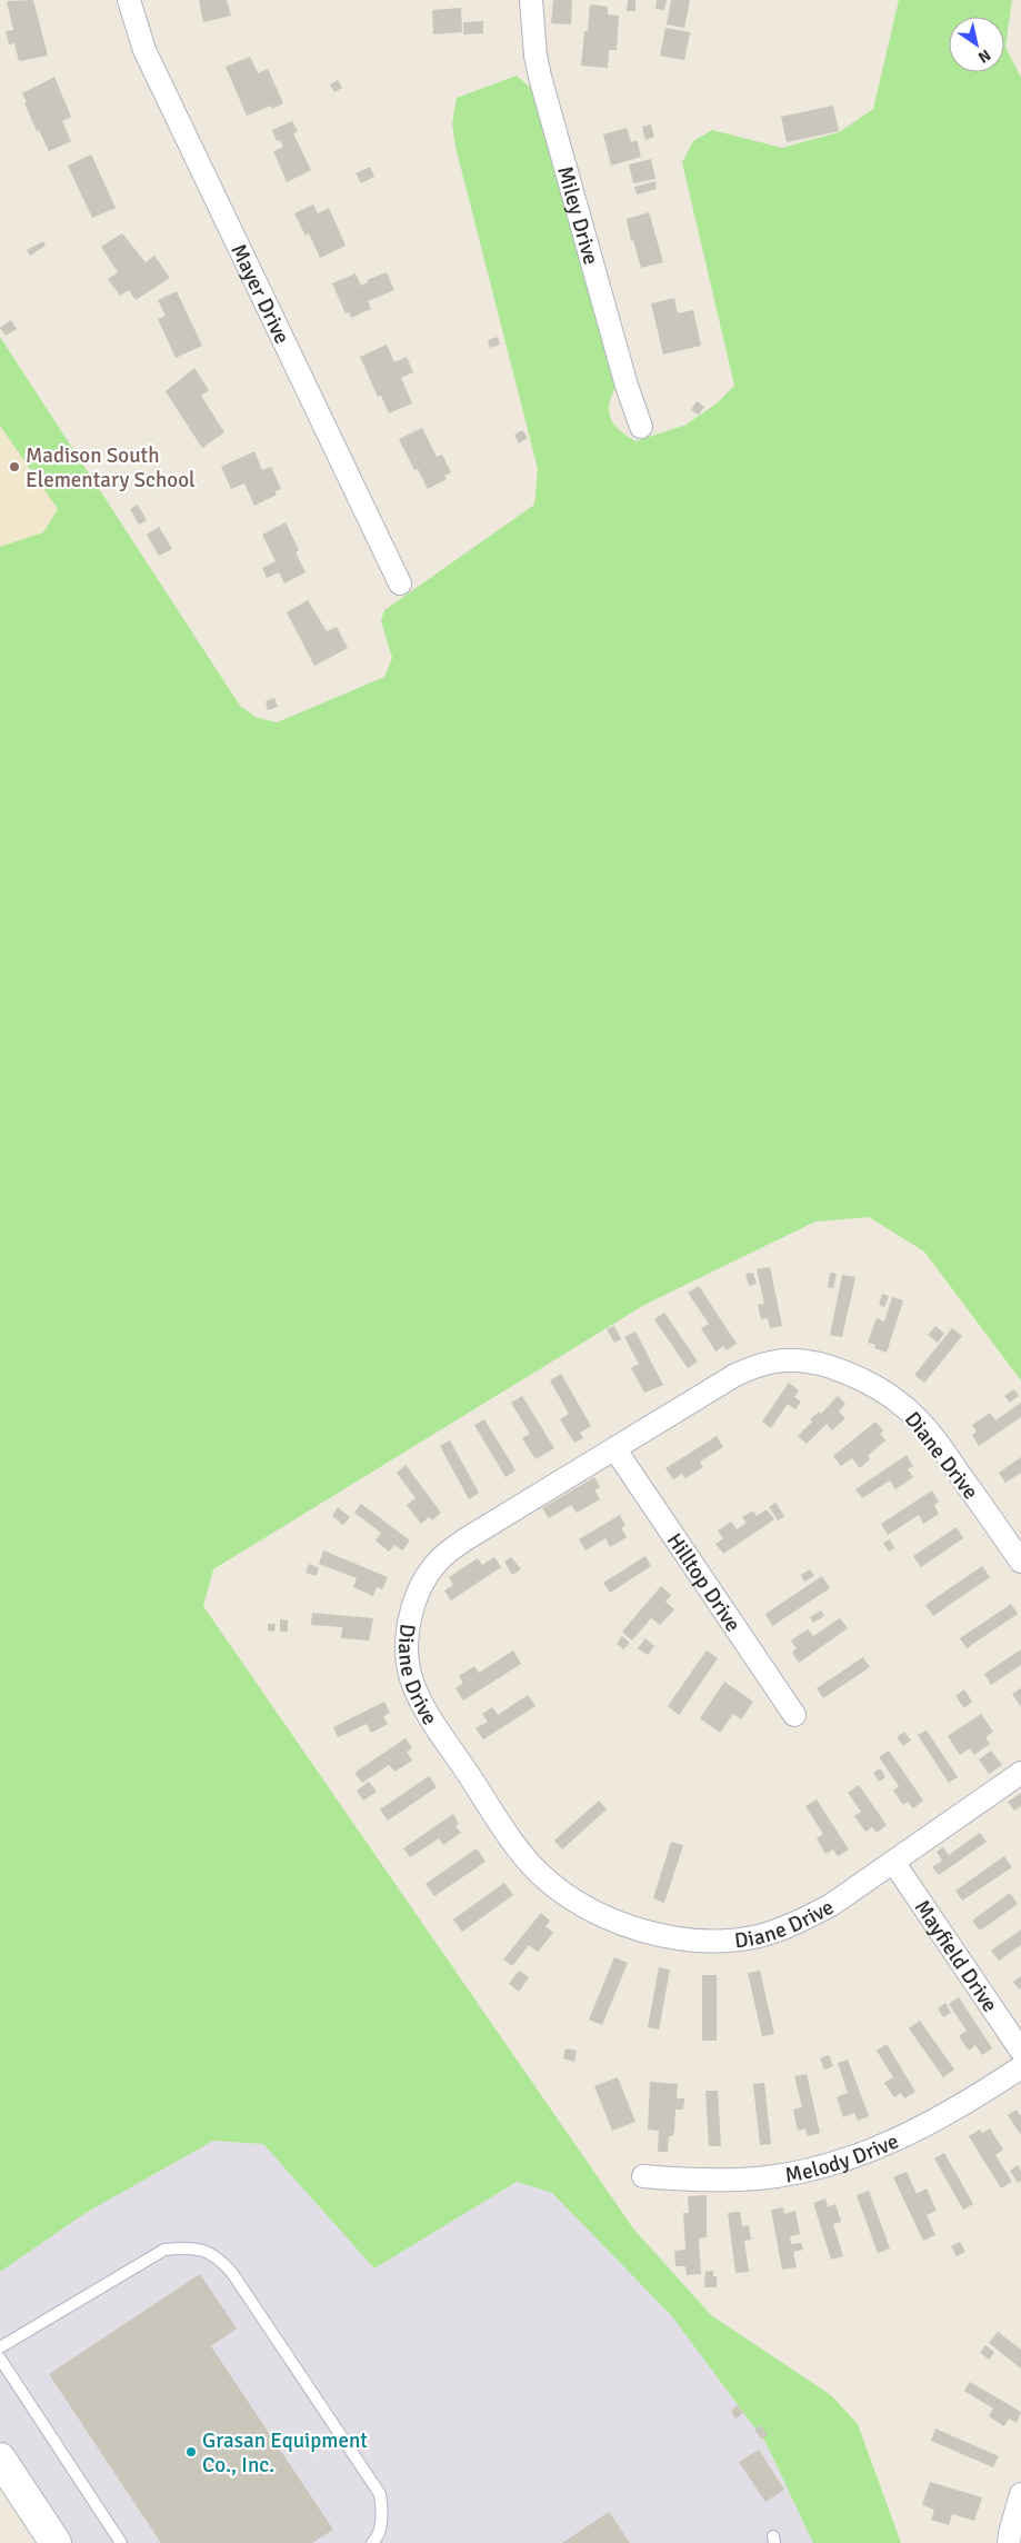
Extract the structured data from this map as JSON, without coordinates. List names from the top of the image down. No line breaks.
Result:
{"streets":{"street":["Miley Drive","Mayer Drive","Diane Drive","Hilltop Drive","Mayfield Drive","Melody Drive"]},"crossings":[["Diane Drive","Hilltop Drive"],["Diane Drive","Mayfield Drive"]],"places":["Madison South Elementary School","Grasan Equipment Co., Inc."],"north":"bottom right"}
